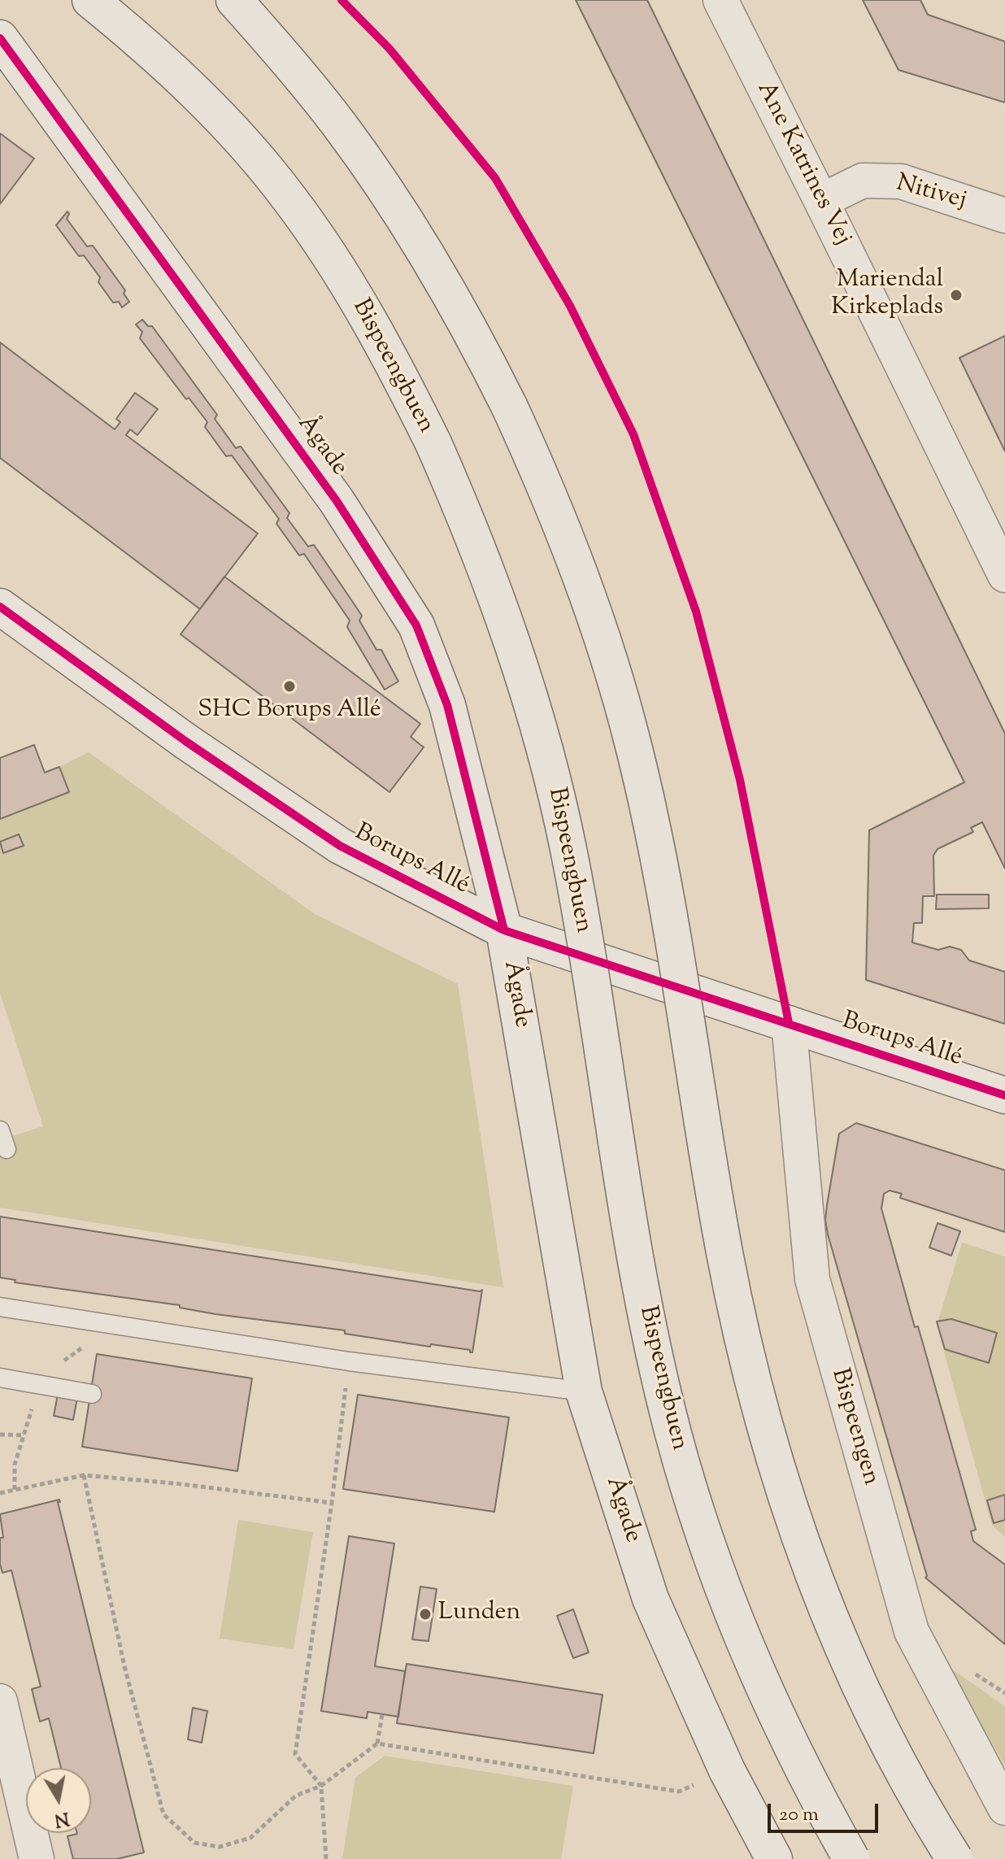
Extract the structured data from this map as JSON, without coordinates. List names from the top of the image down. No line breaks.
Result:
{"streets":{"street":["Ane Katrines Vej","Nitivej","Bispeengbuen","Ågade","Borups Allé","Bispeengen"]},"crossings":[["Ane Katrines Vej","Nitivej"],["Ågade","Borups Allé"],["Borups Allé","Bispeengen"]],"places":["Mariendal Kirkeplads","SHC Borups Allé","Lunden"],"scale_bar":"20 m","north":"bottom"}
